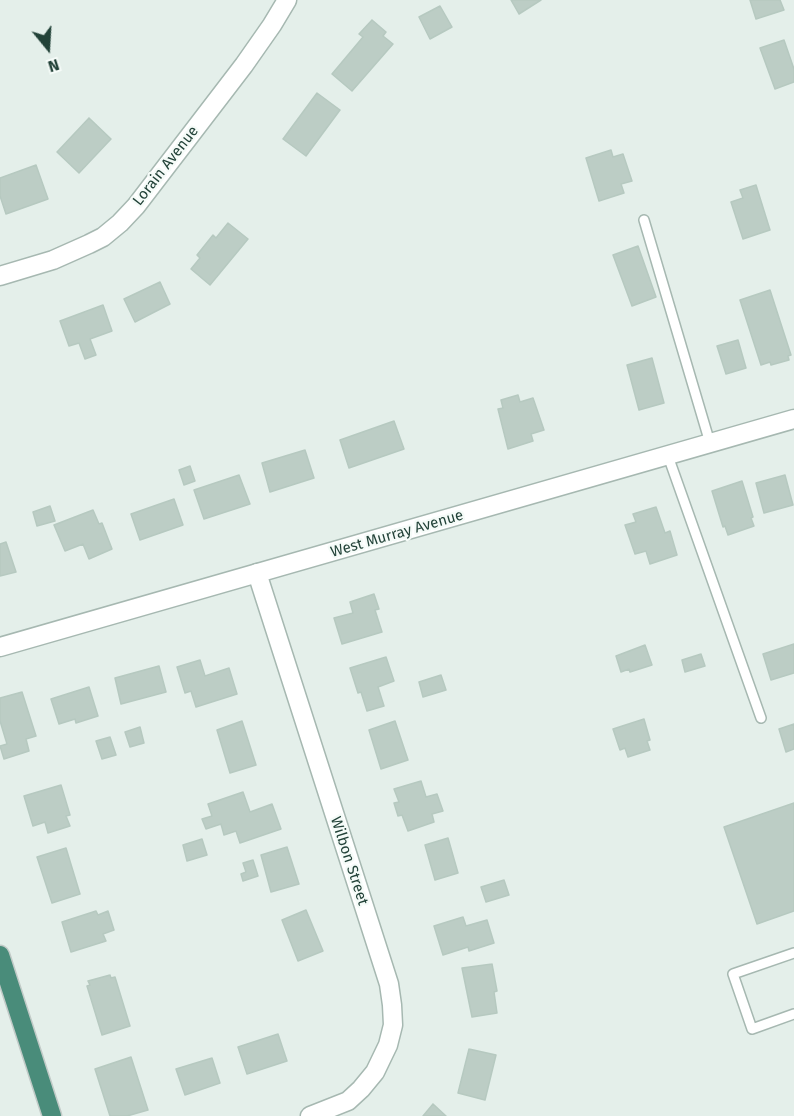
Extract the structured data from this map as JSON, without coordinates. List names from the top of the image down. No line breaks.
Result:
{"streets":{"street":["Lorain Avenue","West Murray Avenue","Wilbon Street"]},"crossings":[["West Murray Avenue","Wilbon Street"]],"north":"bottom"}
